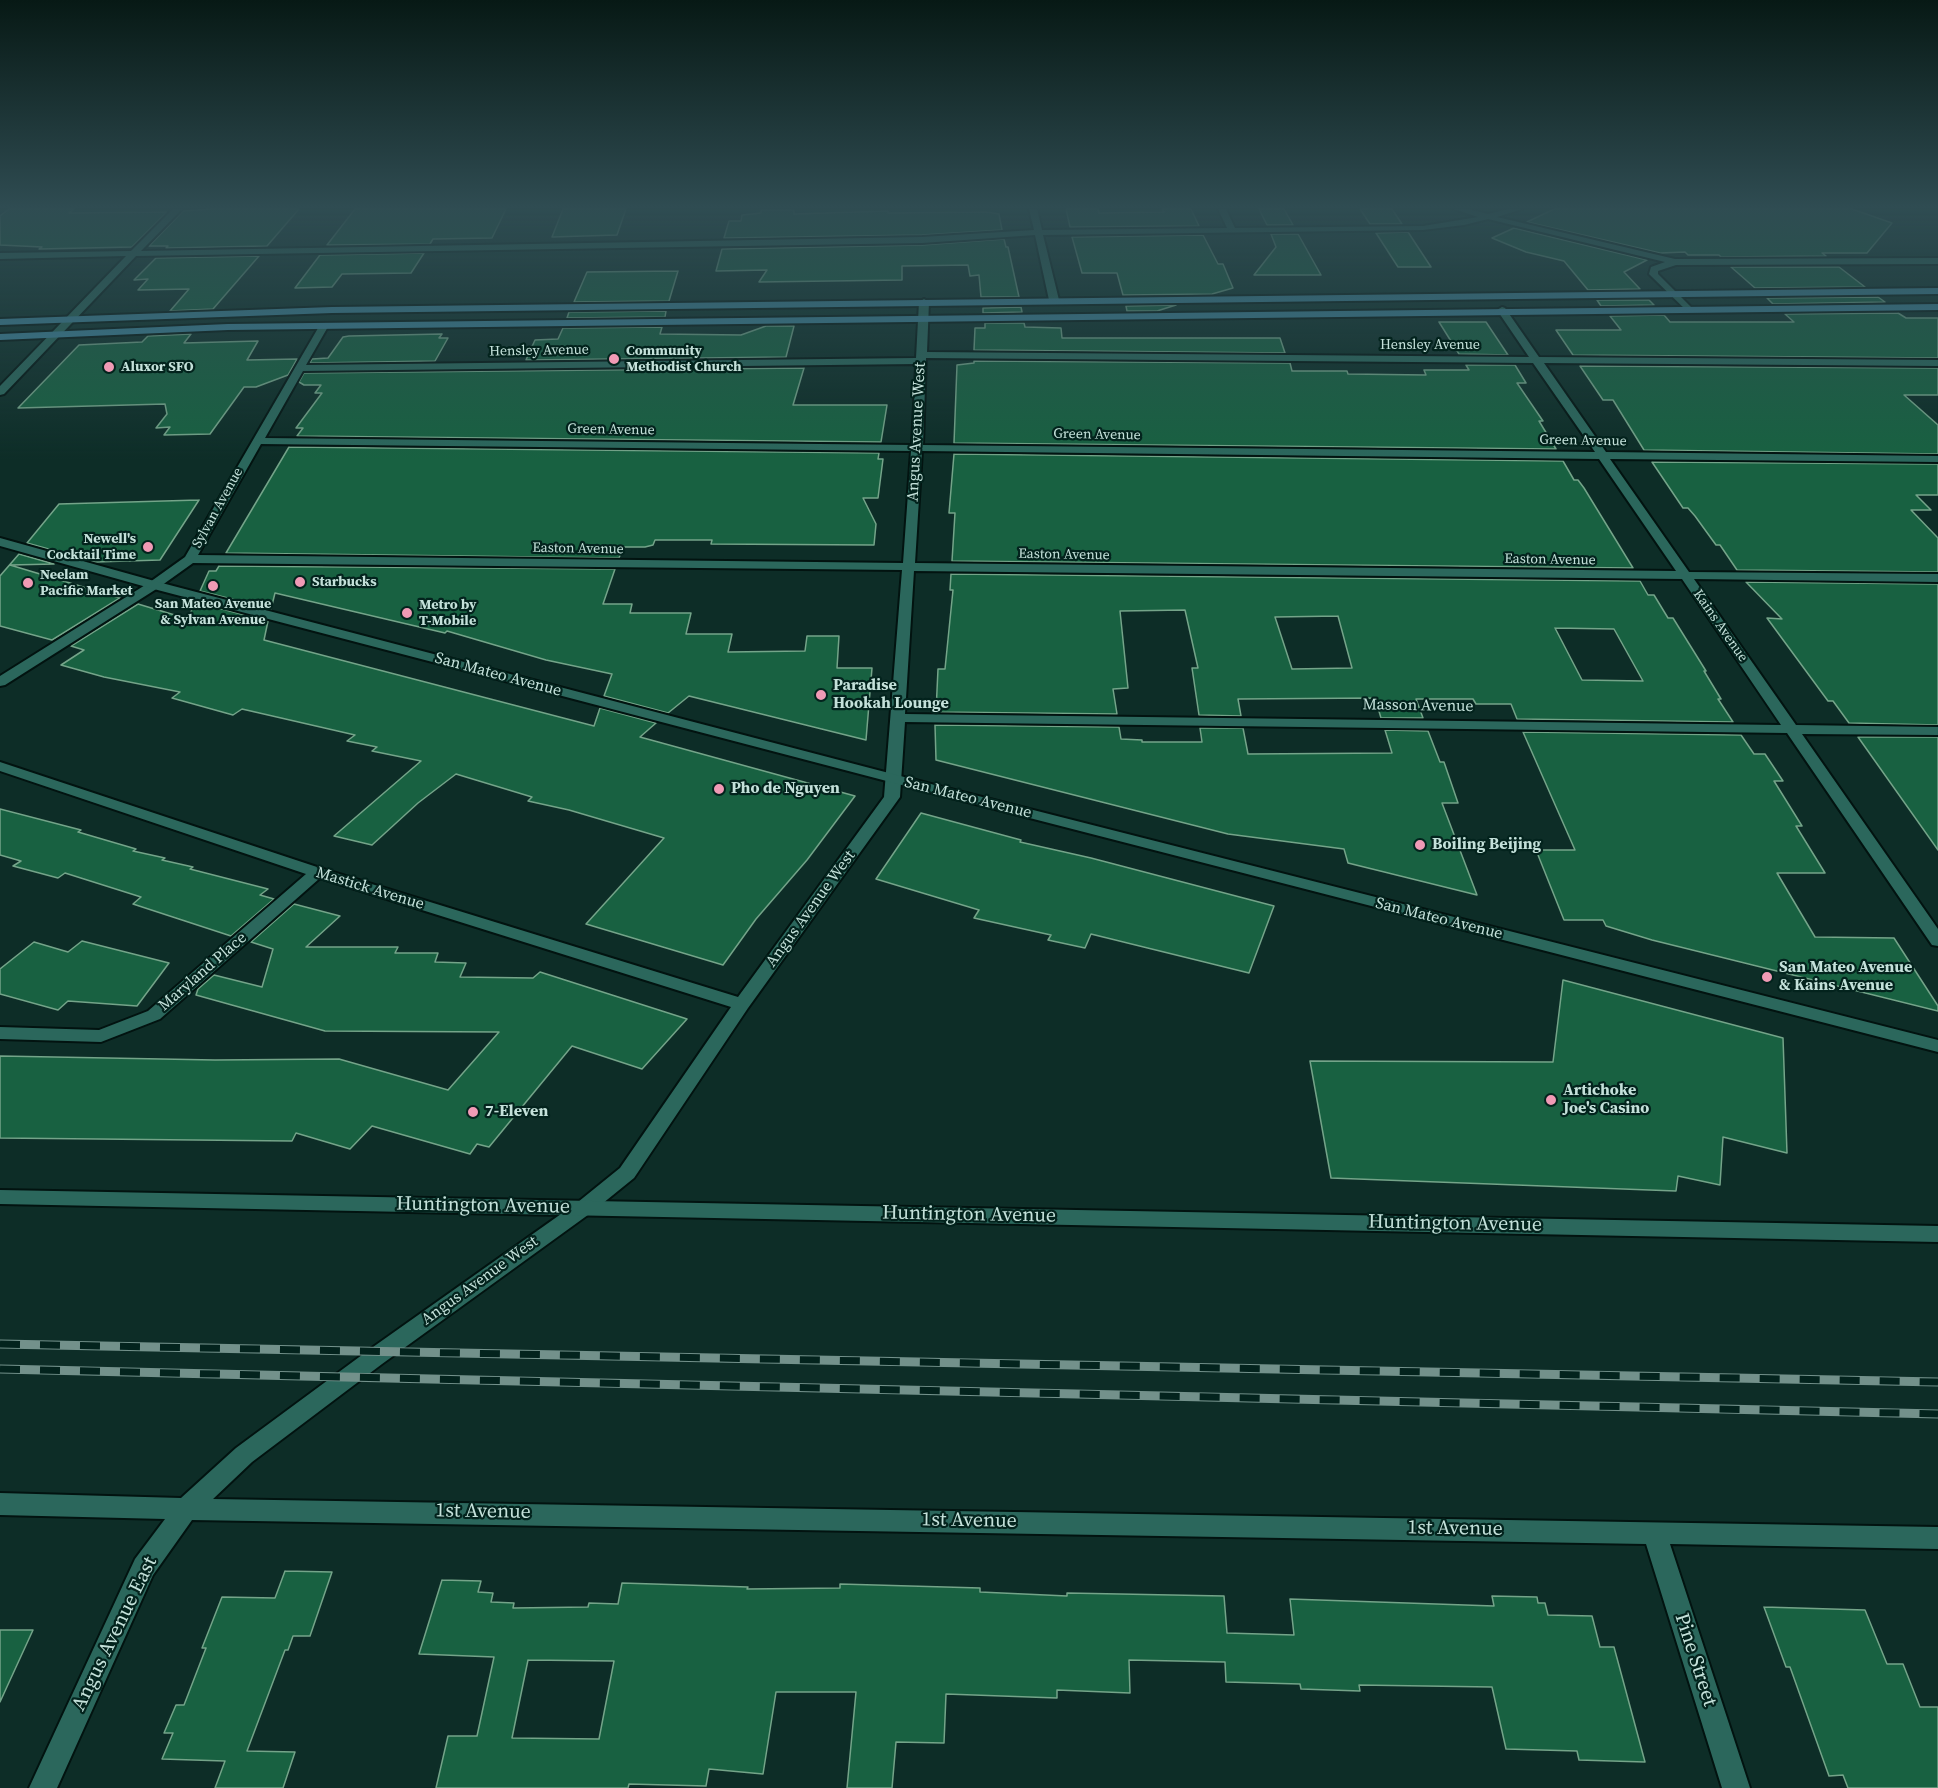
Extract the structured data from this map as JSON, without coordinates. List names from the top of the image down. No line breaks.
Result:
{"streets":{"street":["Hensley Avenue","Green Avenue","Angus Avenue West","Sylvan Avenue","Easton Avenue","Kains Avenue","San Mateo Avenue","Masson Avenue","Mastick Avenue","Maryland Place","Huntington Avenue","1st Avenue","Angus Avenue East","Pine Street"]},"crossings":[["Hensley Avenue","Angus Avenue West"],["Hensley Avenue","Sylvan Avenue"],["Hensley Avenue","Kains Avenue"],["Green Avenue","Angus Avenue West"],["Green Avenue","Sylvan Avenue"],["Green Avenue","Kains Avenue"],["Angus Avenue West","Easton Avenue"],["Angus Avenue West","San Mateo Avenue"],["Angus Avenue West","Masson Avenue"],["Angus Avenue West","Mastick Avenue"],["Angus Avenue West","Huntington Avenue"],["Angus Avenue West","Angus Avenue East"],["Sylvan Avenue","Easton Avenue"],["Sylvan Avenue","San Mateo Avenue"],["Easton Avenue","Kains Avenue"],["Kains Avenue","Masson Avenue"],["Mastick Avenue","Maryland Place"],["1st Avenue","Angus Avenue East"],["1st Avenue","Pine Street"]],"places":["Community Methodist Church","Aluxor SFO","Newell's Cocktail Time","Starbucks","Neelam Pacific Market","San Mateo Avenue & Sylvan Avenue","Metro by T-Mobile","Paradise Hookah Lounge","Pho de Nguyen","Boiling Beijing","San Mateo Avenue & Kains Avenue","Artichoke Joe's Casino","7-Eleven"]}
